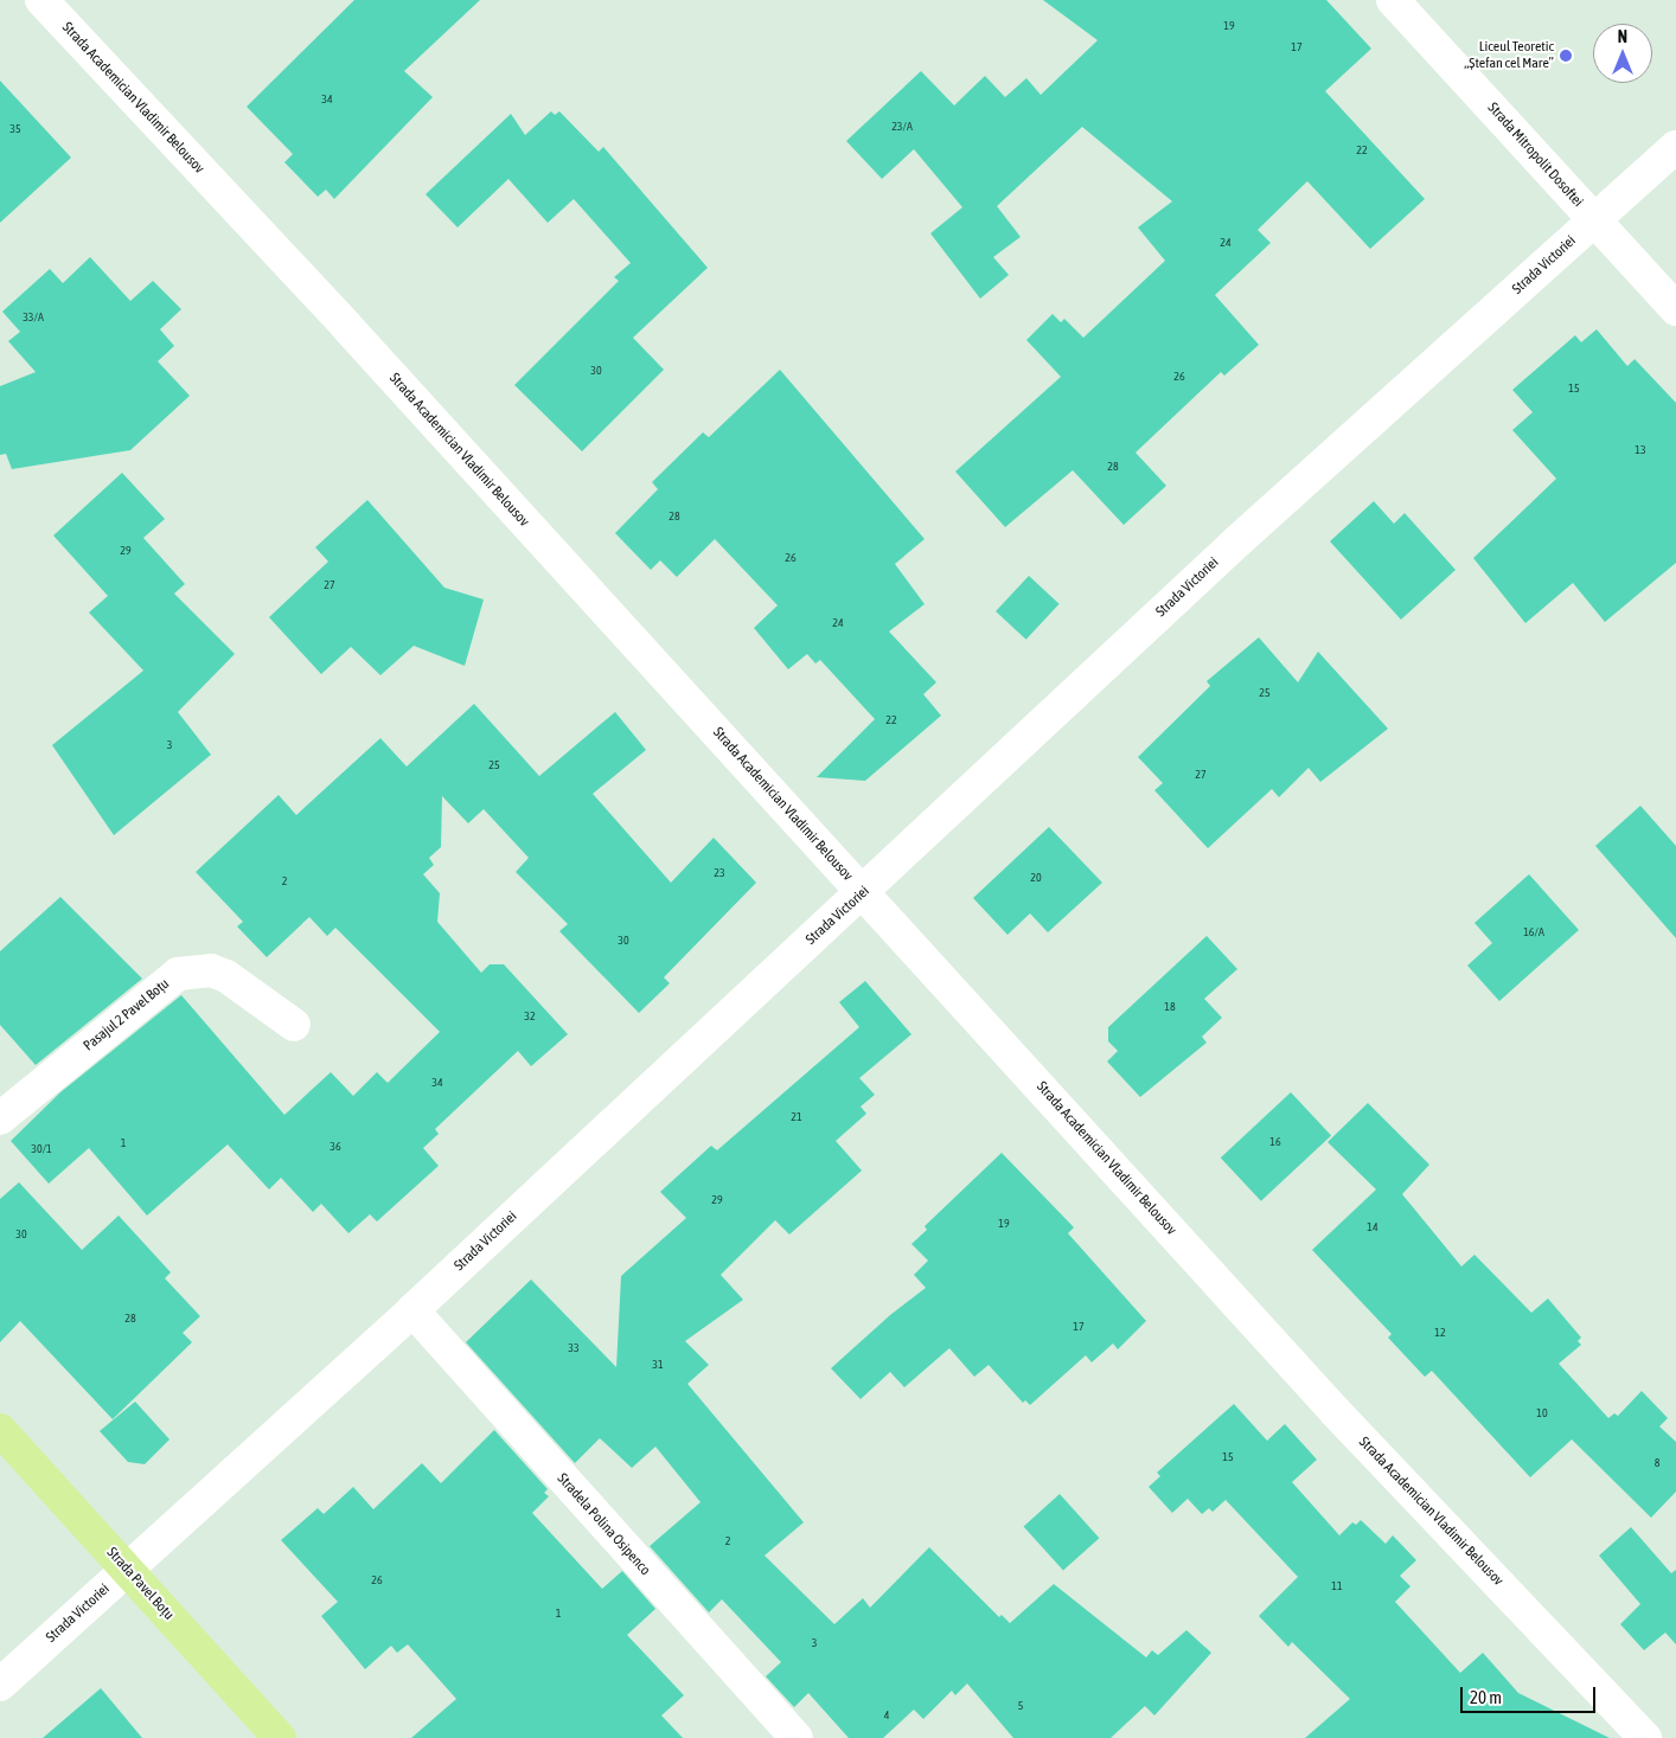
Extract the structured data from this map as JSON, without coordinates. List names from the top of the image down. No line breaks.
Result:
{"streets":{"main road":["Strada Pavel Boțu"],"street":["Strada Academician Vladimir Belousov","Strada Mitropolit Dosoftei","Strada Victoriei","Pasajul 2 Pavel Boțu","Stradela Polina Osipenco"]},"crossings":[["Strada Academician Vladimir Belousov","Strada Victoriei"],["Strada Mitropolit Dosoftei","Strada Victoriei"],["Strada Victoriei","Stradela Polina Osipenco"],["Strada Victoriei","Strada Pavel Boțu"]],"places":["Liceul Teoretic „Ștefan cel Mare”"],"house_numbers":["19","17","34","23/A","35","22","24","33/A","30","26","15","13","28","28","29","26","27","24","25","22","3","25","27","23","20","2","16/A","30","18","32","34","21","16","1","36","30/1","29","19","14","30","28","17","12","33","31","10","15","8","2","26","11","1","3","5","4"],"scale_bar":"20 m","north":"top"}
